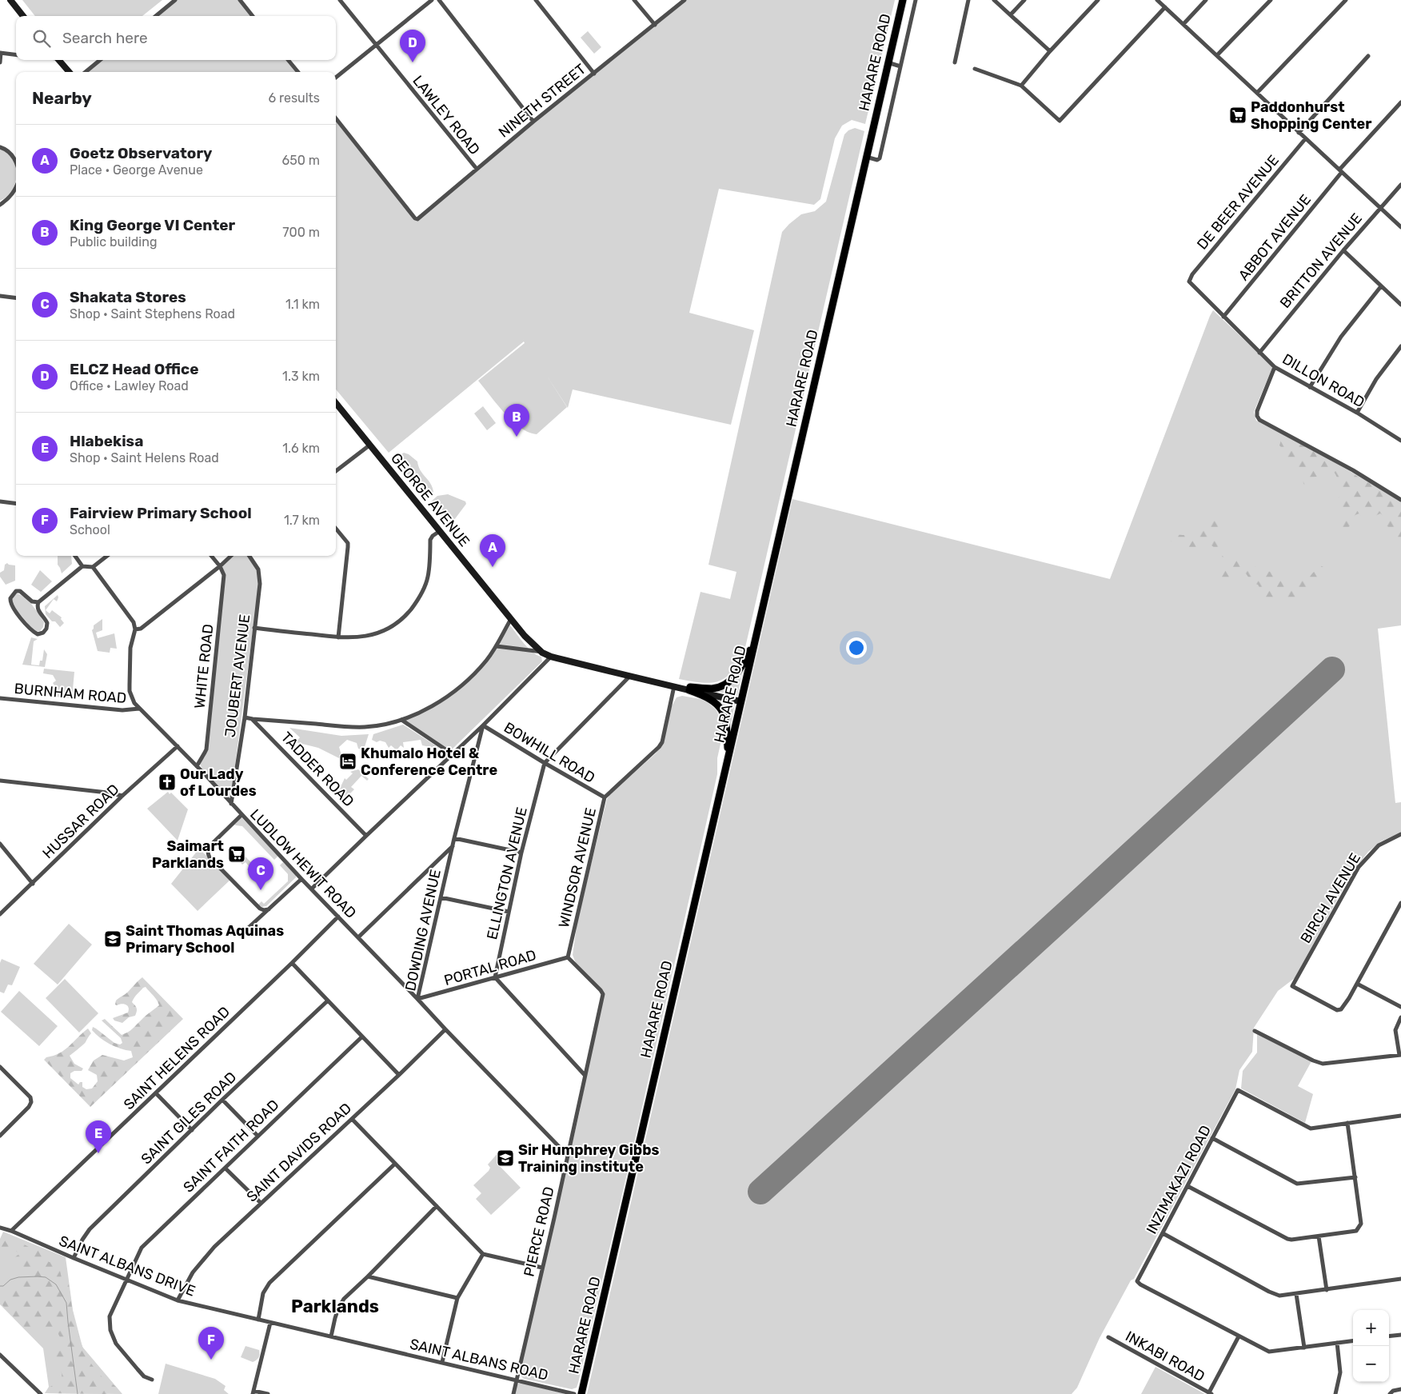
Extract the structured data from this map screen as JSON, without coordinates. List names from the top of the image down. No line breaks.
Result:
{"streets":{"highway":["HARARE ROAD"],"main road":["GEORGE AVENUE"],"street":["NINETH STREET","LAWLEY ROAD","DE BEER AVENUE","ABBOT AVENUE","BRITTON AVENUE","DILLON ROAD","WHITE ROAD","JOUBERT AVENUE","BURNHAM ROAD","BOWHILL ROAD","TADDER ROAD","HUSSAR ROAD","LUDLOW HEWIT ROAD","WINDSOR AVENUE","ELLINGTON AVENUE","BIRCH AVENUE","DOWDING AVENUE","PORTAL ROAD","SAINT HELENS ROAD","SAINT GILES ROAD","SAINT FAITH ROAD","SAINT DAVIDS ROAD","INZIMAKAZI ROAD","PIERCE ROAD","SAINT ALBANS DRIVE","INKABI ROAD","SAINT ALBANS ROAD"]},"crossings":[["HARARE ROAD","GEORGE AVENUE"],["NINETH STREET","LAWLEY ROAD"],["DE BEER AVENUE","DILLON ROAD"],["ABBOT AVENUE","DILLON ROAD"],["BRITTON AVENUE","DILLON ROAD"],["GEORGE AVENUE","WINDSOR AVENUE"],["GEORGE AVENUE","ELLINGTON AVENUE"],["WHITE ROAD","LUDLOW HEWIT ROAD"],["JOUBERT AVENUE","LUDLOW HEWIT ROAD"],["BURNHAM ROAD","LUDLOW HEWIT ROAD"],["BOWHILL ROAD","WINDSOR AVENUE"],["BOWHILL ROAD","ELLINGTON AVENUE"],["BOWHILL ROAD","DOWDING AVENUE"],["HUSSAR ROAD","LUDLOW HEWIT ROAD"],["LUDLOW HEWIT ROAD","DOWDING AVENUE"],["LUDLOW HEWIT ROAD","PORTAL ROAD"],["LUDLOW HEWIT ROAD","SAINT HELENS ROAD"],["WINDSOR AVENUE","PORTAL ROAD"],["WINDSOR AVENUE","PIERCE ROAD"],["ELLINGTON AVENUE","PORTAL ROAD"],["DOWDING AVENUE","PORTAL ROAD"],["DOWDING AVENUE","SAINT DAVIDS ROAD"],["DOWDING AVENUE","PIERCE ROAD"],["PORTAL ROAD","PIERCE ROAD"],["SAINT HELENS ROAD","SAINT ALBANS DRIVE"],["SAINT GILES ROAD","SAINT ALBANS DRIVE"],["SAINT FAITH ROAD","SAINT ALBANS DRIVE"],["SAINT DAVIDS ROAD","SAINT ALBANS DRIVE"],["PIERCE ROAD","SAINT ALBANS ROAD"],["SAINT ALBANS DRIVE","SAINT ALBANS ROAD"]],"districts":["Parklands"],"places":{"supermarket":["Paddonhurst Shopping Center","Saimart Parklands"],"hotel":["Khumalo Hotel & Conference Centre"],"church":["Our Lady of Lourdes"],"school or university":["Saint Thomas Aquinas Primary School","Sir Humphrey Gibbs Training institute"]},"page":{"search":"Search here","pins":["D","B","A","C","E","F"],"heading":["Nearby","6 results"],"list":[{"mark":"A","name":"Goetz Observatory","note":"Place · George Avenue","value":"650 m"},{"mark":"B","name":"King George VI Center","note":"Public building","value":"700 m"},{"mark":"C","name":"Shakata Stores","note":"Shop · Saint Stephens Road","value":"1.1 km"},{"mark":"D","name":"ELCZ Head Office","note":"Office · Lawley Road","value":"1.3 km"},{"mark":"E","name":"Hlabekisa","note":"Shop · Saint Helens Road","value":"1.6 km"},{"mark":"F","name":"Fairview Primary School","note":"School","value":"1.7 km"}],"map_buttons":["+","−"]}}
